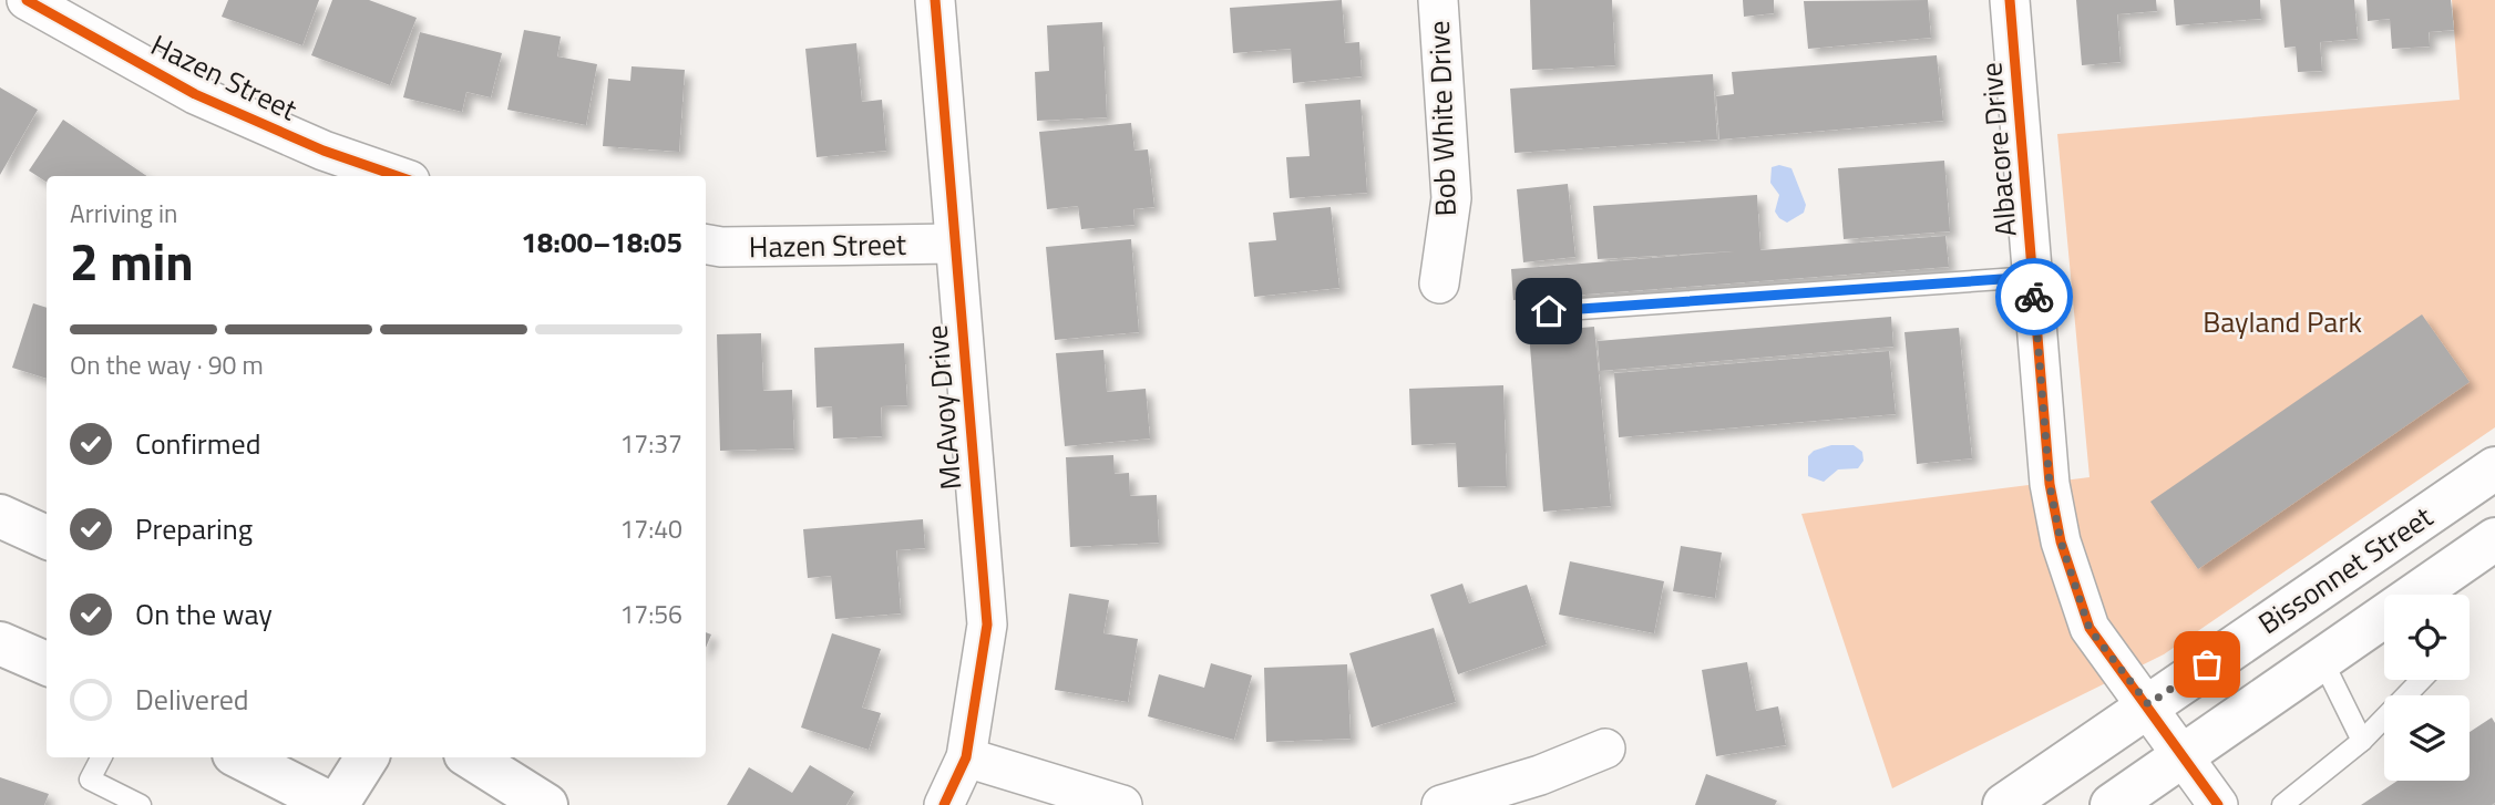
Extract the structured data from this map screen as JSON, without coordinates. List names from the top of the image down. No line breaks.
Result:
{"streets":{"main road":["Bissonnet Street"],"street":["Hazen Street","Bob White Drive","Albacore Drive","McAvoy Drive"]},"crossings":[["Hazen Street","McAvoy Drive"],["Albacore Drive","Bissonnet Street"]],"parks":["Bayland Park"],"page":{"heading":["2 min","Arriving in","18:00–18:05"],"bar":"On the way · 90 m","list":[["Confirmed","17:37"],["Preparing","17:40"],["On the way","17:56"],"Delivered"]}}
